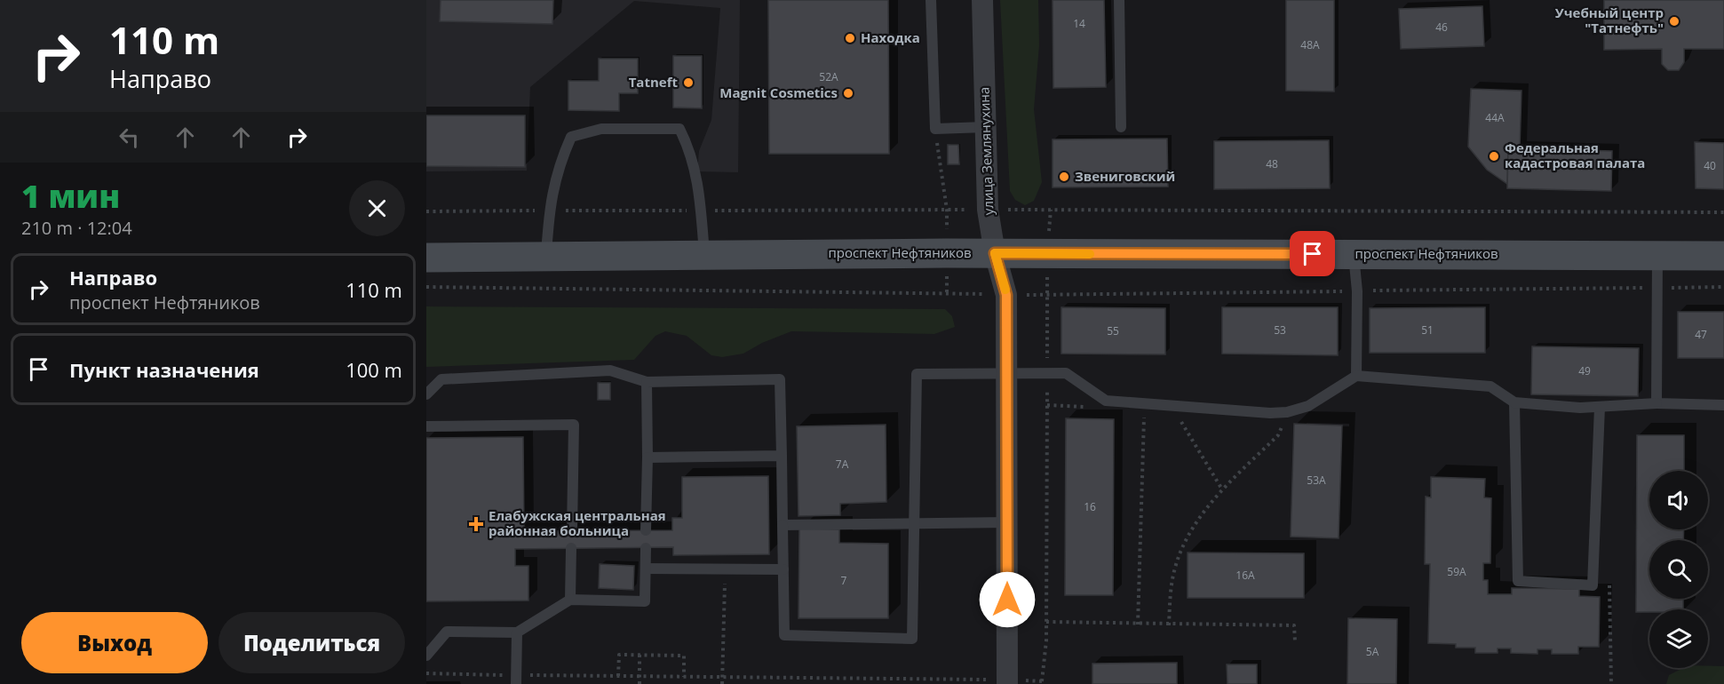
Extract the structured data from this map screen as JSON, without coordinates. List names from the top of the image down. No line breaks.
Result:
{"streets":{"main road":["проспект Нефтяников"],"street":["улица Землянухина"]},"crossings":[["улица Землянухина","проспект Нефтяников"]],"places":{"other":["Учебный центр \"Татнефть\"","Находка","Tatneft","Magnit Cosmetics","Федеральная кадастровая палата","Звениговский"],"health":["Елабужская центральная районная больница"]},"house_numbers":["14","46","48А","52А","44А","48","40","53","51","55","47","49","7А","53А","16","59А","16А","7","5А"],"page":{"turn":["110 m","Направо"],"heading":["1 мин","210 m · 12:04"],"list":[{"name":"Направо","note":"проспект Нефтяников","value":"110 m"},{"name":"Пункт назначения","value":"100 m"}],"buttons":["Выход","Поделиться"]}}
